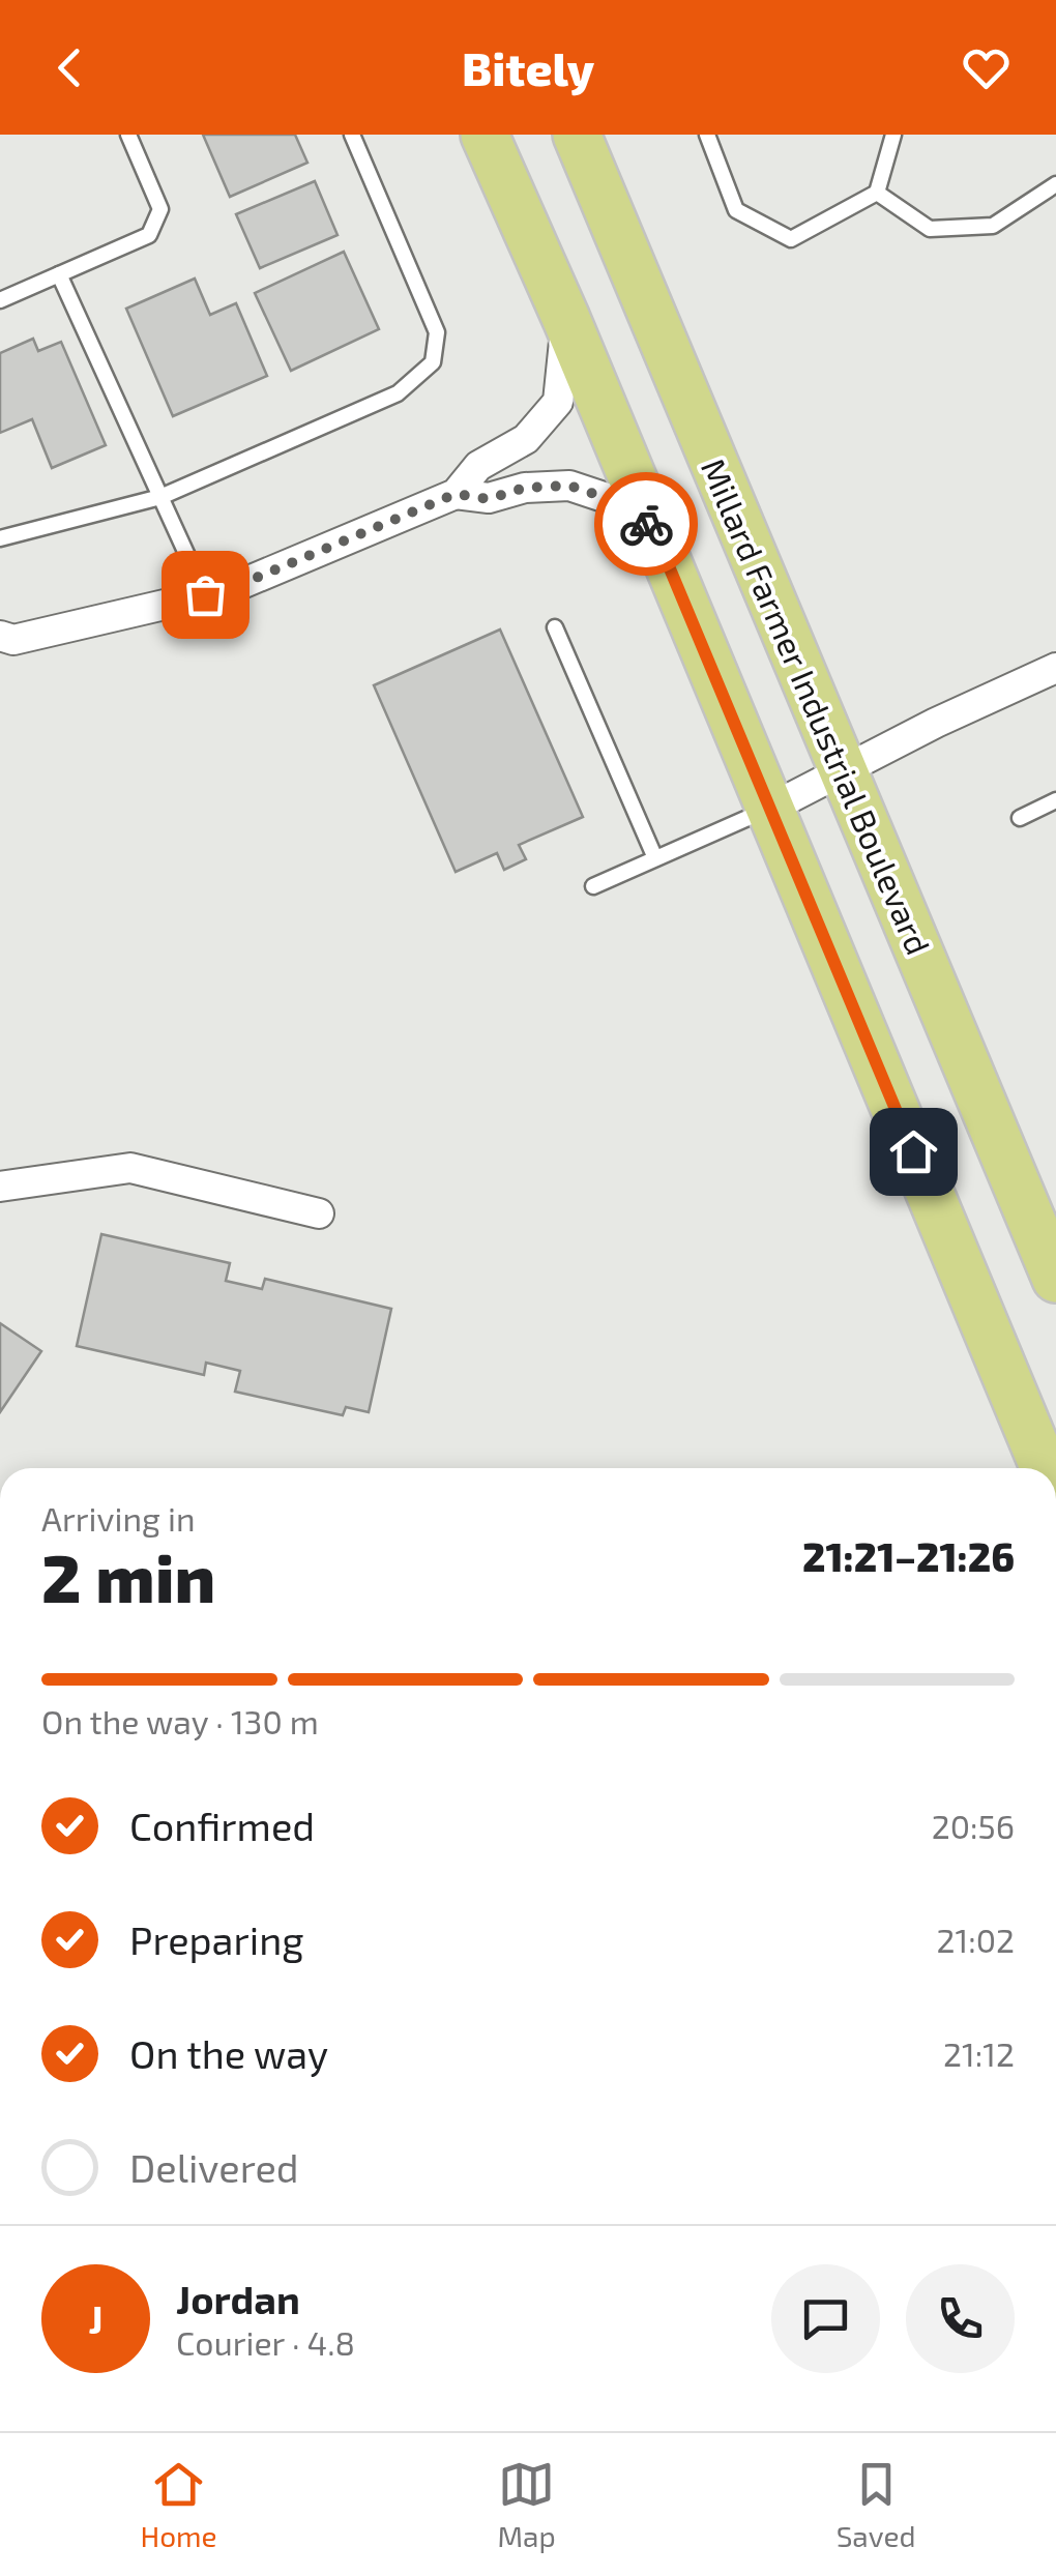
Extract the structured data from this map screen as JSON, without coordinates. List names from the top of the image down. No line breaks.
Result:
{"streets":{"main road":["Millard Farmer Industrial Boulevard"]},"page":{"header":"Bitely","heading":["2 min","Arriving in","21:21–21:26"],"panel":["Jordan","Courier · 4.8"],"bar":"On the way · 130 m","list":[["Confirmed","20:56"],["Preparing","21:02"],["On the way","21:12"],"Delivered"],"round":"J","tabs":["Home","Map","Saved"]}}
